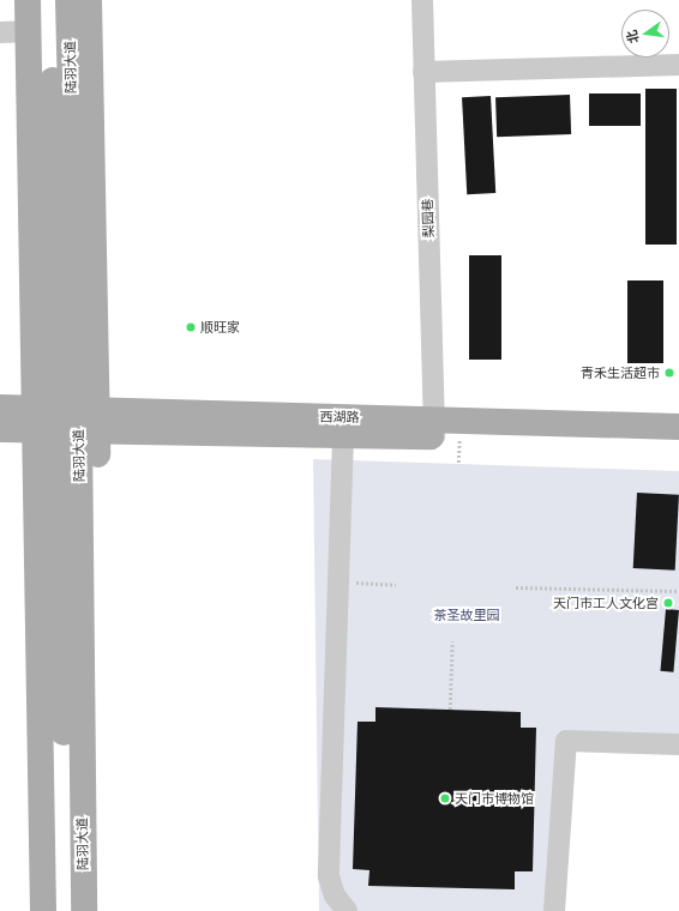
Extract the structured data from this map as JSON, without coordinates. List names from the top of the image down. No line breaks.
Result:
{"streets":{"main road":["陆羽大道","西湖路"],"street":["梨园巷"]},"crossings":[["陆羽大道","西湖路"],["梨园巷","西湖路"]],"parks":["茶圣故里园"],"places":["顺旺家","青禾生活超市","天门市工人文化宫","天门市博物馆"],"north":"left"}
